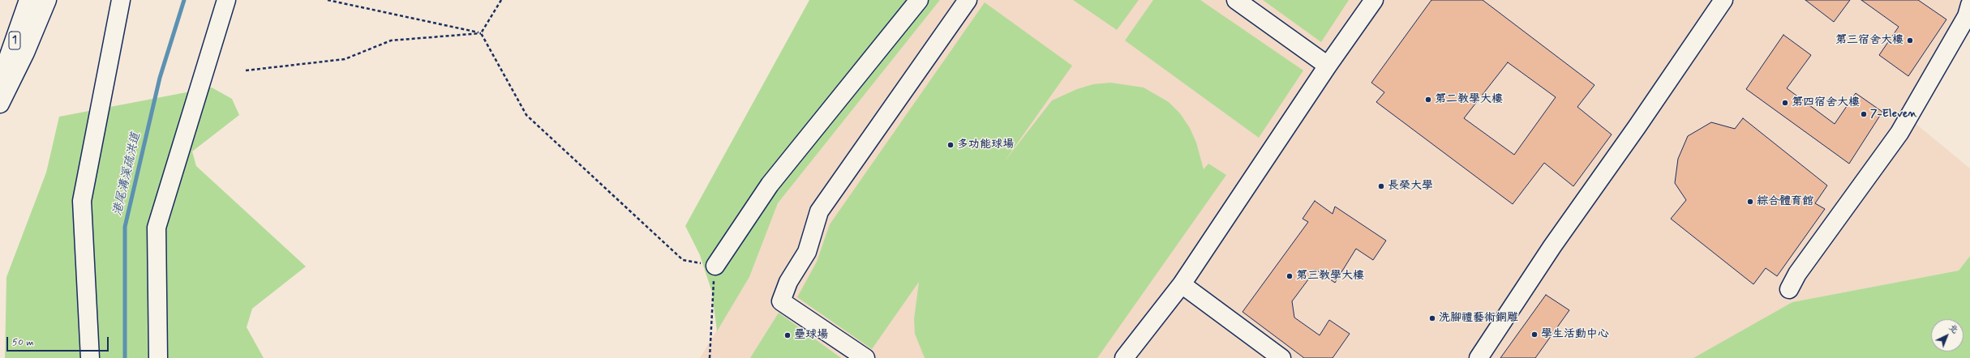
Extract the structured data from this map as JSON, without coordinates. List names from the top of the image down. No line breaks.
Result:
{"streets":{"main road":["1"]},"water":["港尾溝溪疏洪道"],"places":["第三宿舍大樓","第二教學大樓","第四宿舍大樓","7-Eleven","多功能球場","長榮大學","綜合體育館","第三教學大樓","洗腳禮藝術銅雕","學生活動中心","壘球場"],"scale_bar":"50 m","north":"top right"}
